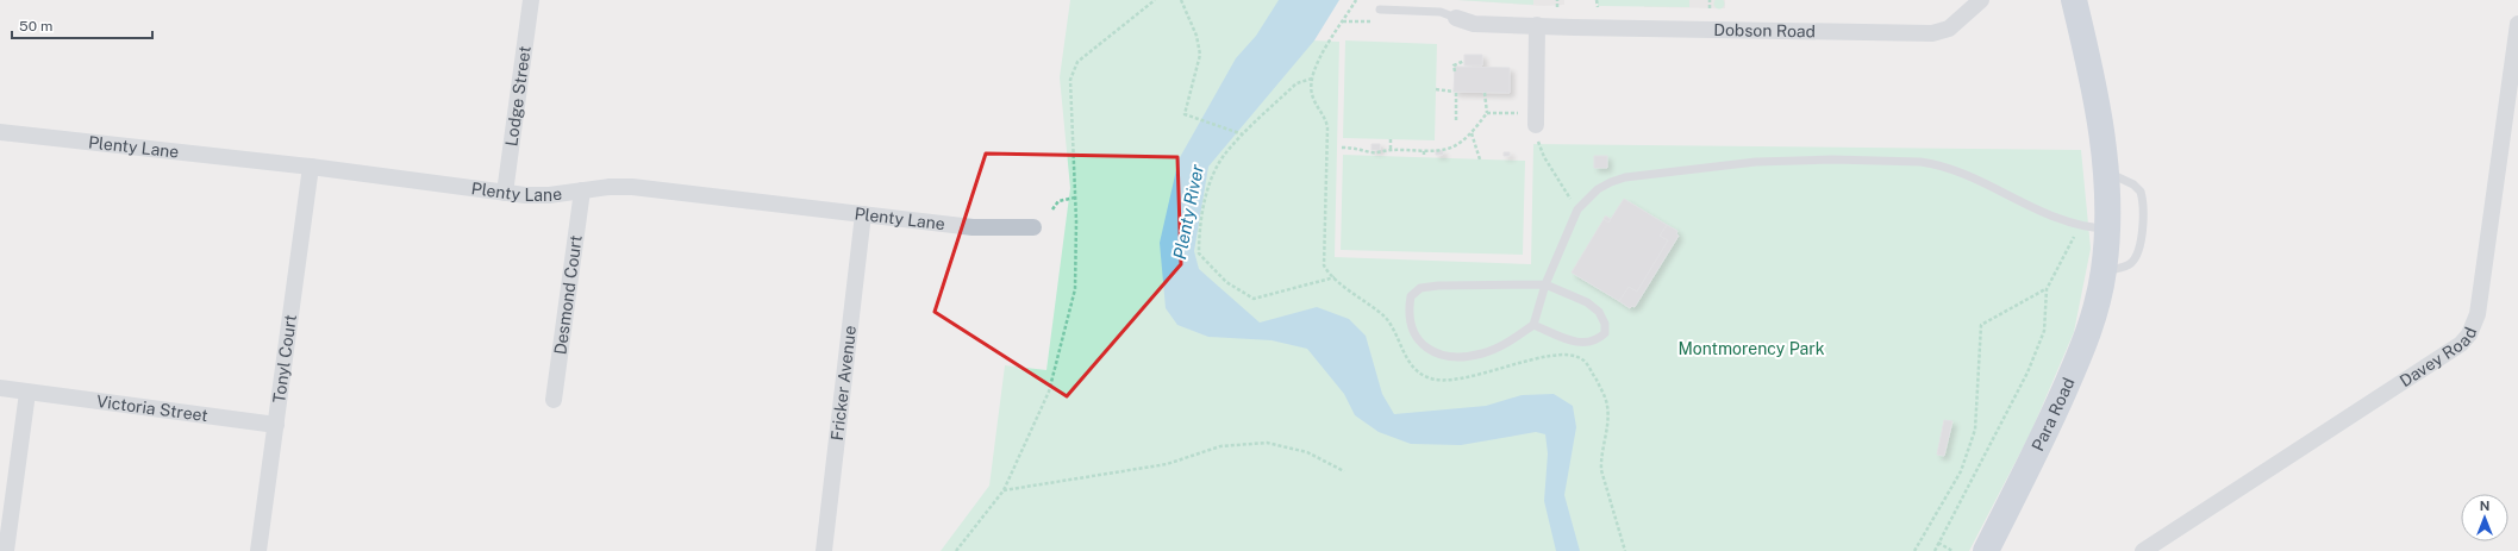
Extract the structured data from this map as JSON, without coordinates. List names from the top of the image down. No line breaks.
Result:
{"streets":{"main road":["Para Road"],"street":["Dobson Road","Lodge Street","Plenty Lane","Desmond Court","Davey Road","Tonyl Court","Fricker Avenue","Victoria Street"]},"crossings":[["Lodge Street","Plenty Lane"],["Plenty Lane","Desmond Court"],["Plenty Lane","Tonyl Court"],["Plenty Lane","Fricker Avenue"],["Tonyl Court","Victoria Street"]],"water":["Plenty River"],"parks":["Montmorency Park"],"scale_bar":"50 m","north":"top"}
